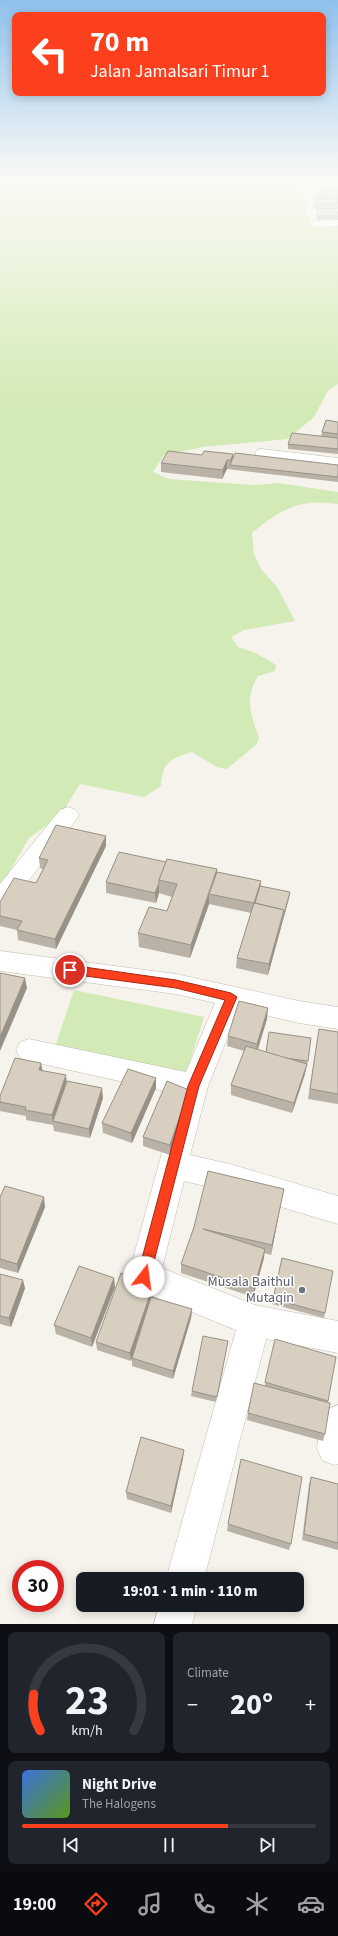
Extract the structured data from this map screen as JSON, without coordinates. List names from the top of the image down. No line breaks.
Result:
{"places":["Musala Baithul Mutaqin"],"page":{"turn":["70 m","Jalan Jamalsari Timur 1"],"limit":"30","trip":"19:01 · 1 min · 110 m","tile":"Climate","heat":["−","20°","+"],"song":["Night Drive","The Halogens"],"tabs":"19:00","gauge":["23","km/h"]}}
